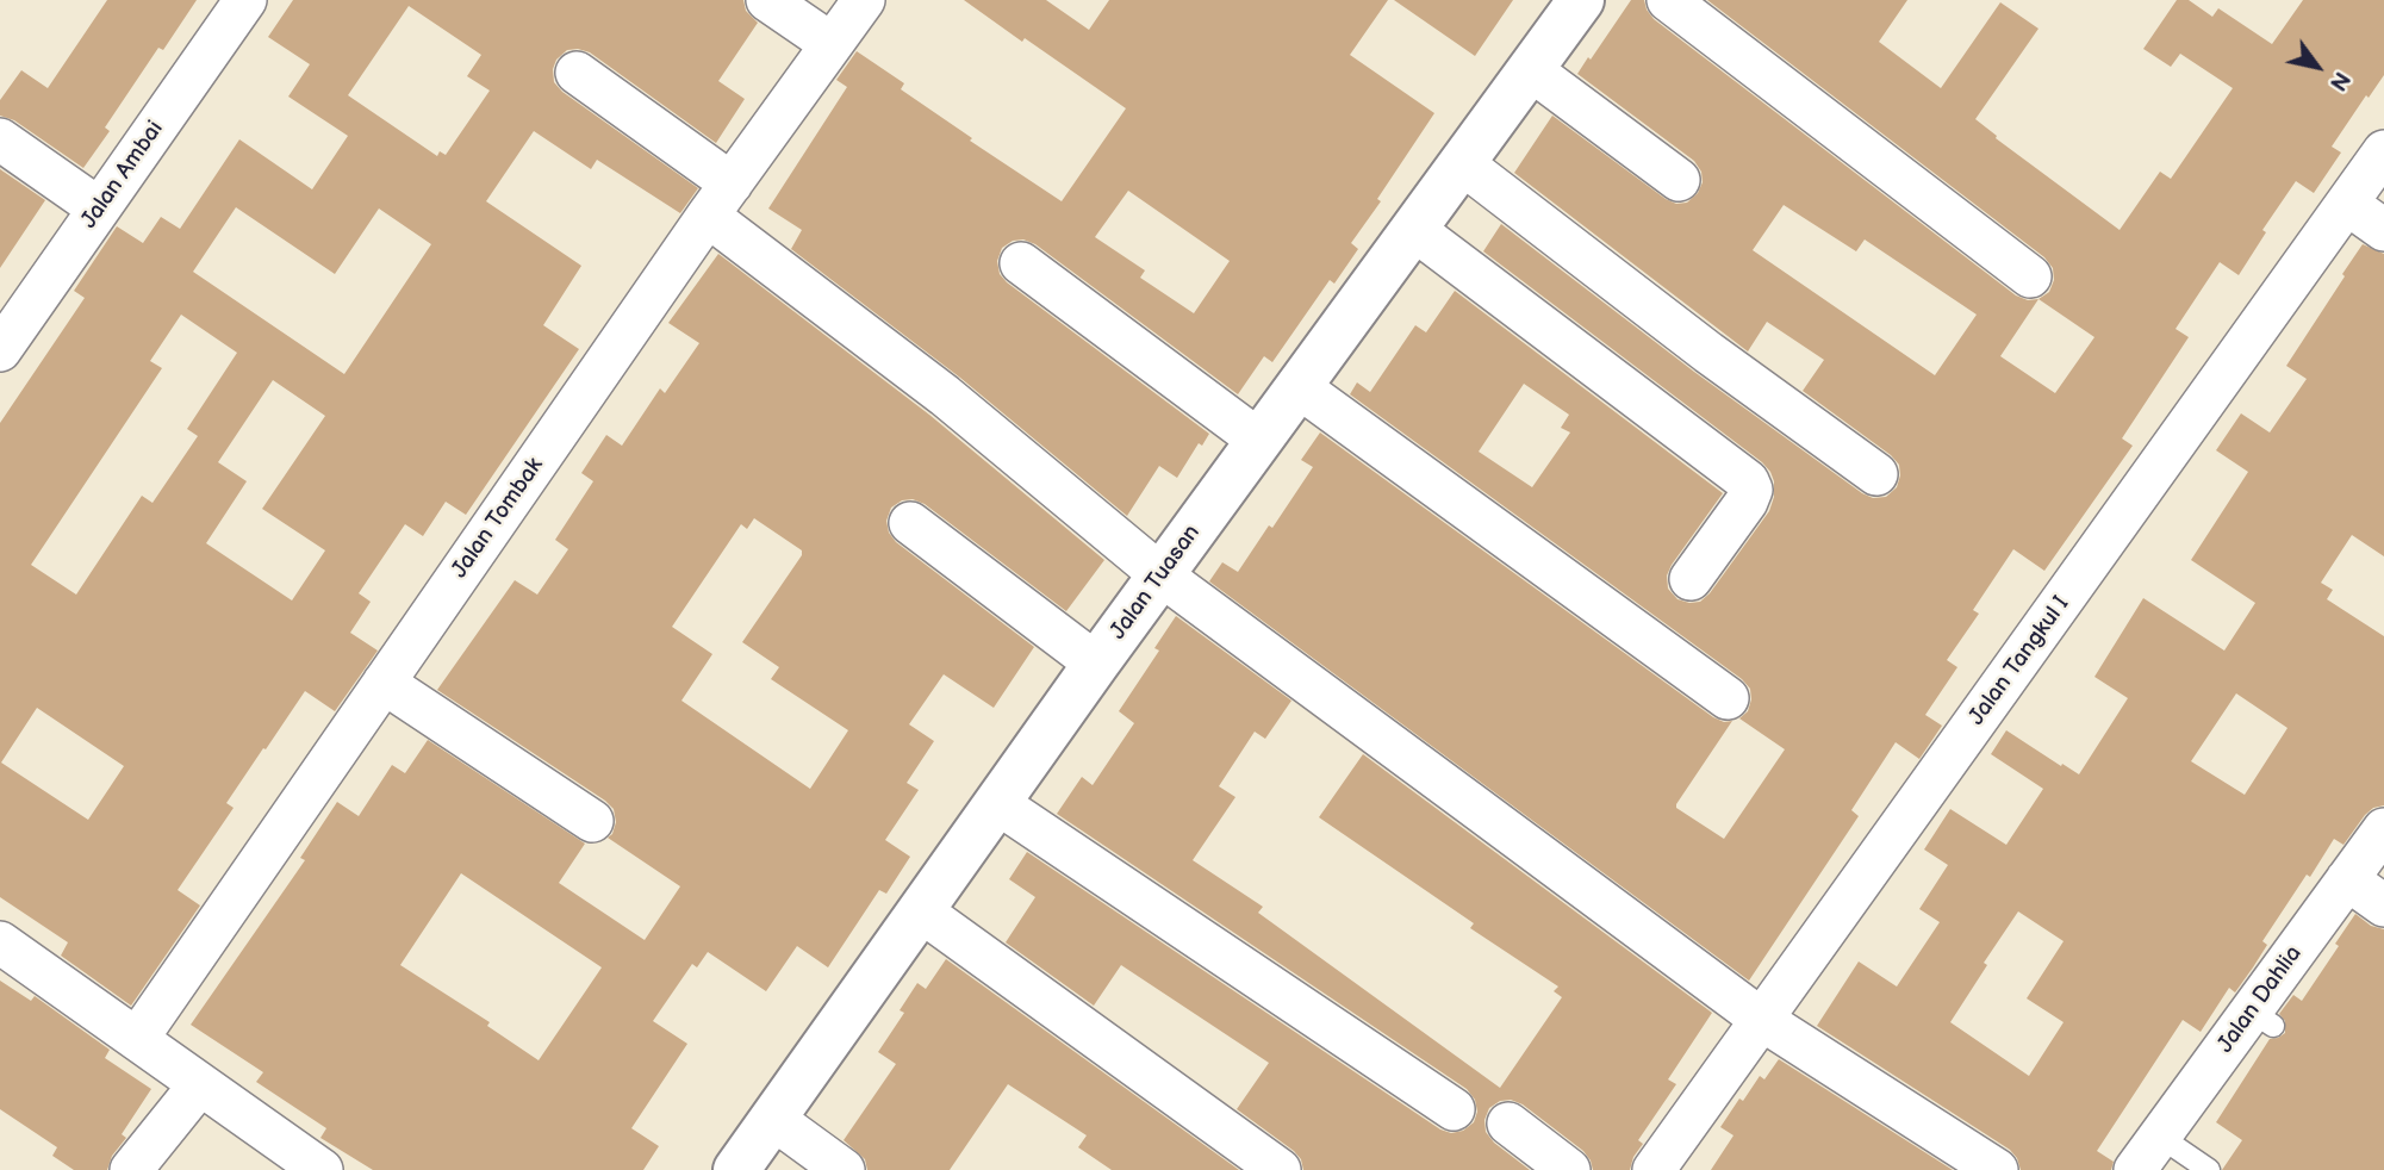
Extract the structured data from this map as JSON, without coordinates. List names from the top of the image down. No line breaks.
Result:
{"streets":{"street":["Jalan Ambai","Jalan Tombak","Jalan Tuasan","Jalan Tangkul I","Jalan Dahlia"]},"north":"bottom right"}
